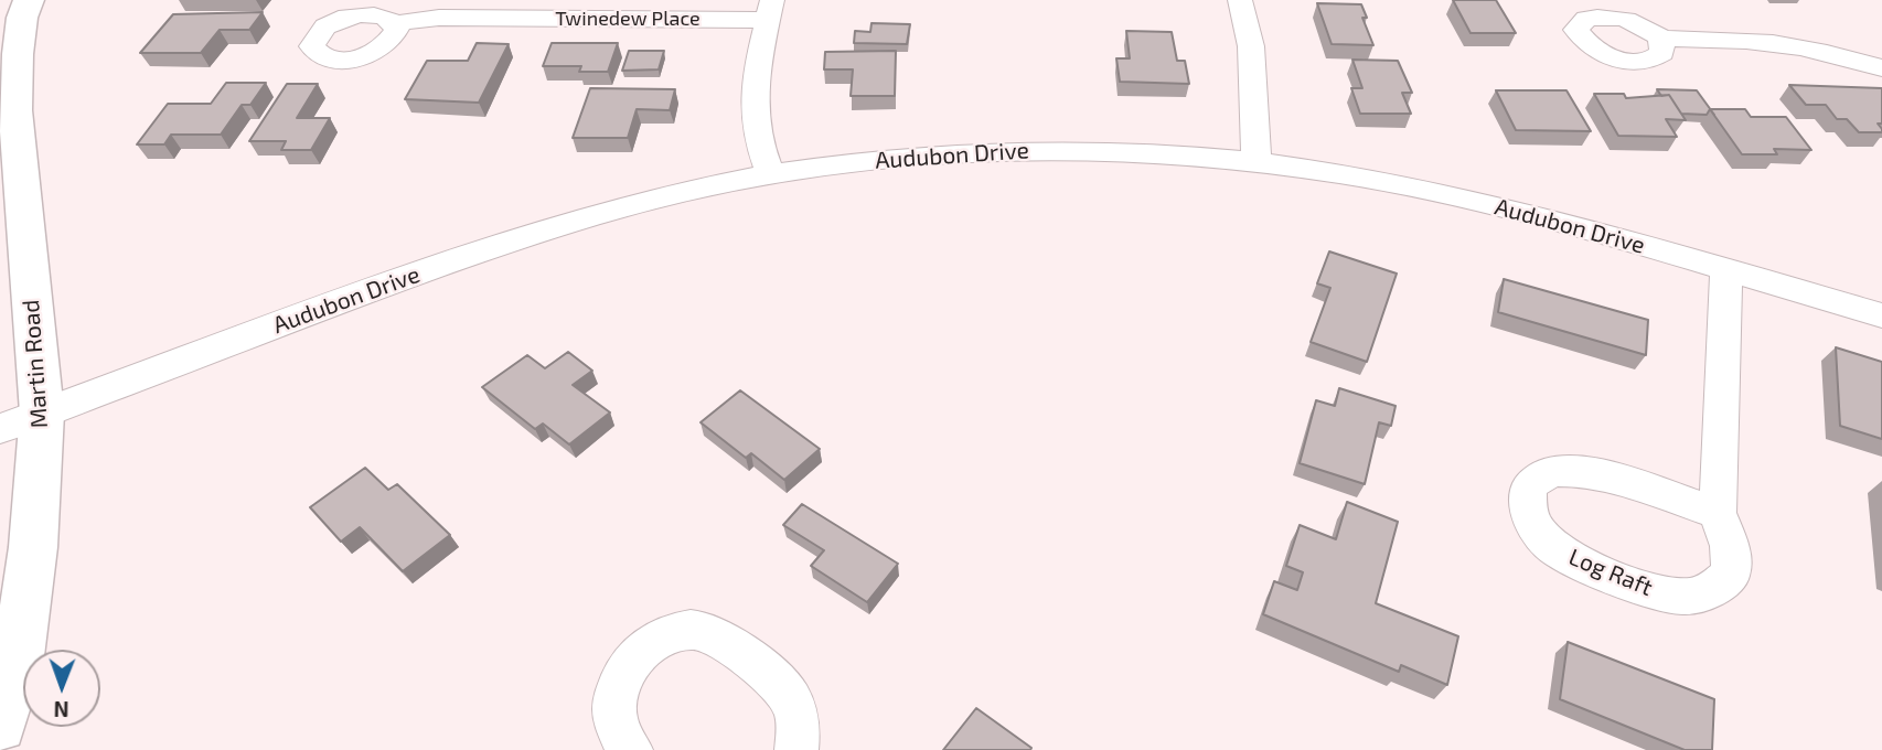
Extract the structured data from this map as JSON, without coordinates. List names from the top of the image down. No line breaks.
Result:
{"streets":{"street":["Twinedew Place","Audubon Drive","Martin Road","Log Raft"]},"crossings":[["Audubon Drive","Martin Road"],["Audubon Drive","Log Raft"]],"north":"bottom"}
